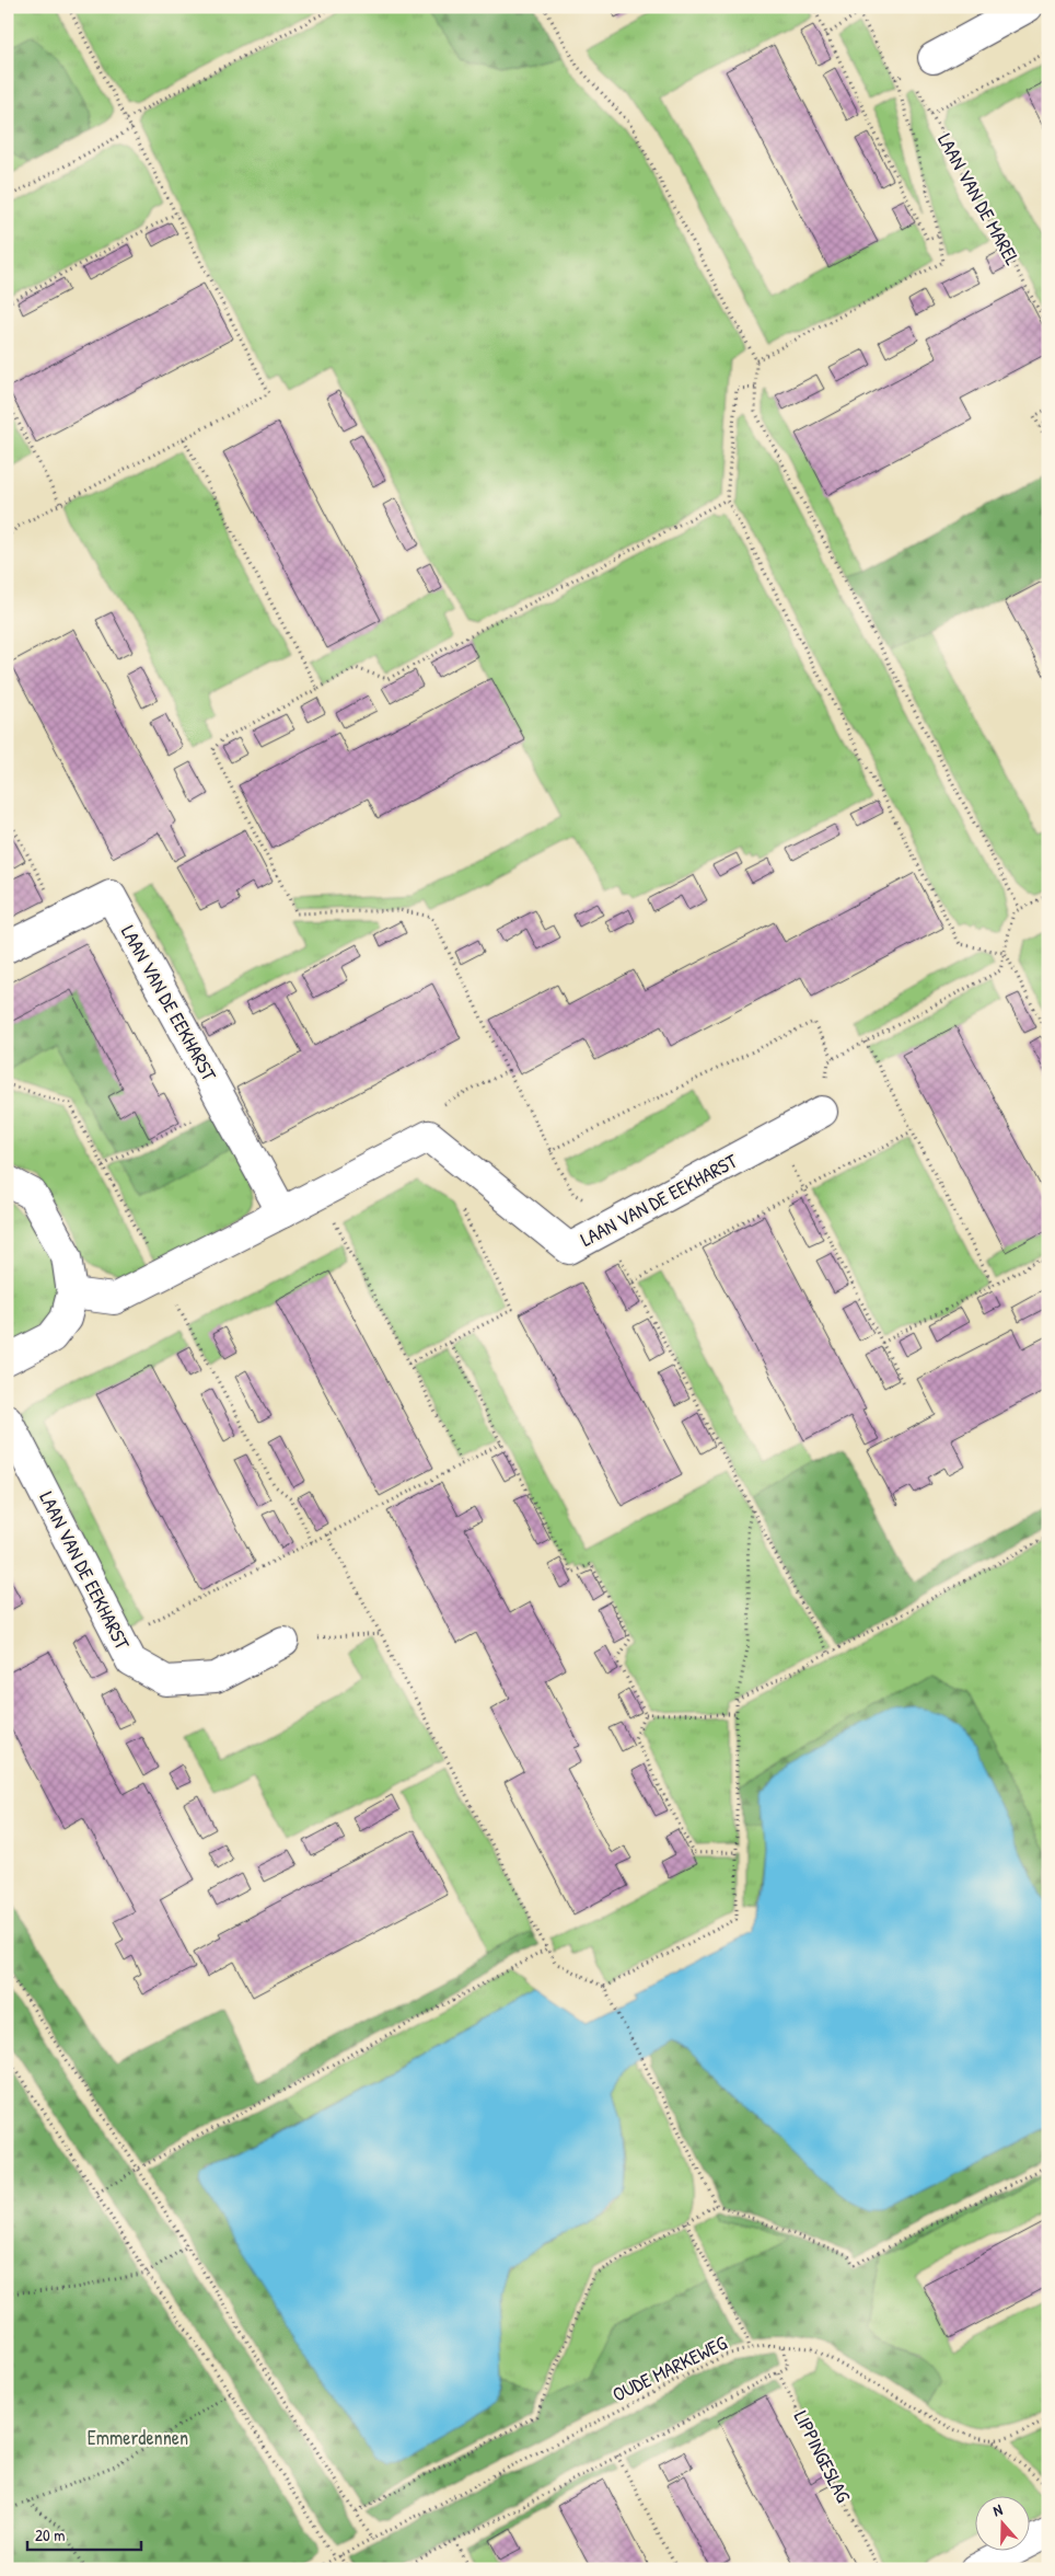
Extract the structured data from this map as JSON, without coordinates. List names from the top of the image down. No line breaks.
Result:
{"streets":{"street":["LAAN VAN DE EEKHARST"],"path":["LAAN VAN DE MAREL","OUDE MARKEWEG","LIPPINGESLAG"]},"parks":["Emmerdennen"],"scale_bar":"20 m","north":"top"}
